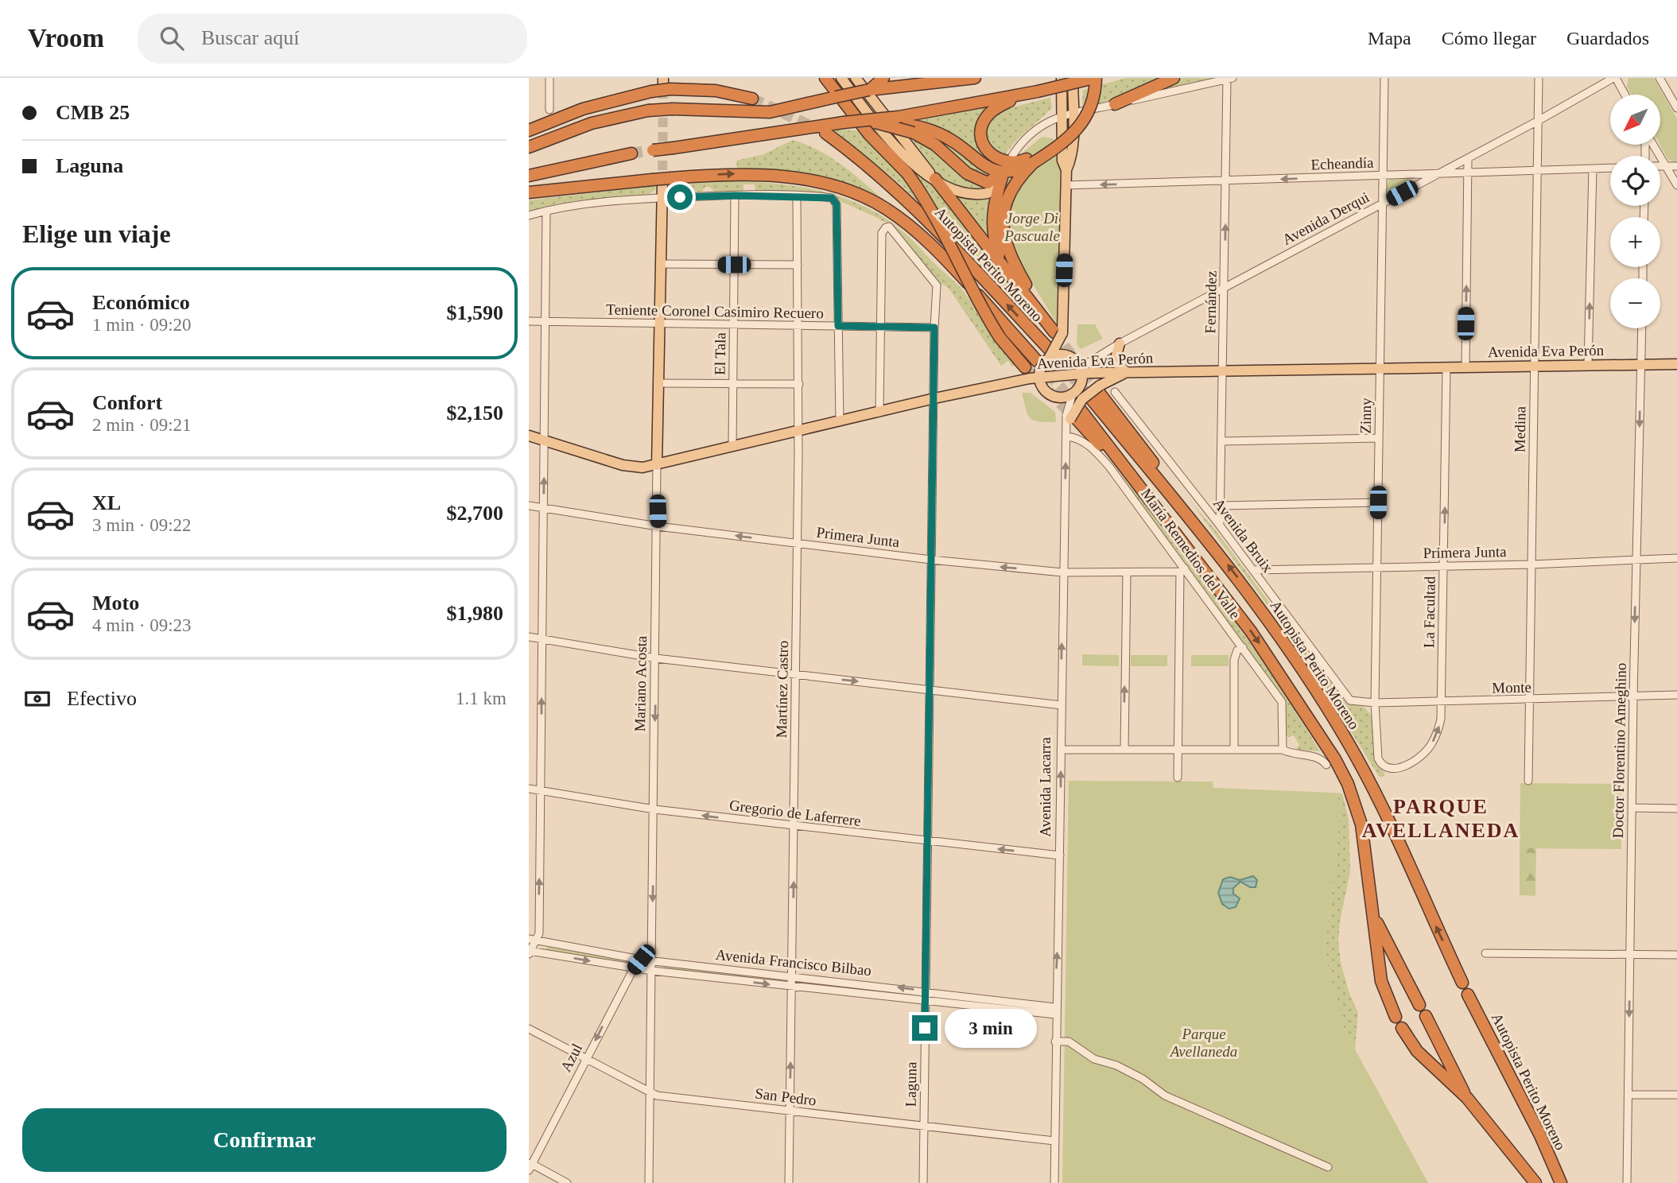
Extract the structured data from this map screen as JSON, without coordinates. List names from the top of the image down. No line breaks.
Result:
{"streets":{"highway":["Autopista Perito Moreno"],"main road":["Avenida Eva Perón","Mariano Acosta"],"street":["Echeandía","Avenida Derqui","Fernández","Teniente Coronel Casimiro Recuero","El Tala","Zinny","Medina","Avenida Bruix","Primera Junta","María Remedios del Valle","La Facultad","Monte","Martínez Castro","Doctor Florentino Ameghino","Avenida Lacarra","Gregorio de Laferrere","Avenida Francisco Bilbao","Azul","Laguna","San Pedro"]},"crossings":[["Echeandía","Avenida Derqui"],["Echeandía","Fernández"],["Echeandía","Zinny"],["Echeandía","Medina"],["Avenida Derqui","Fernández"],["Avenida Derqui","Avenida Eva Perón"],["Avenida Derqui","Zinny"],["Avenida Derqui","Medina"],["Autopista Perito Moreno","Mariano Acosta"],["Fernández","Avenida Eva Perón"],["Fernández","Avenida Bruix"],["Teniente Coronel Casimiro Recuero","El Tala"],["Teniente Coronel Casimiro Recuero","Mariano Acosta"],["Teniente Coronel Casimiro Recuero","Martínez Castro"],["Teniente Coronel Casimiro Recuero","Laguna"],["Avenida Eva Perón","El Tala"],["Avenida Eva Perón","Zinny"],["Avenida Eva Perón","Medina"],["Avenida Eva Perón","La Facultad"],["Avenida Eva Perón","Mariano Acosta"],["Avenida Eva Perón","Martínez Castro"],["Avenida Eva Perón","Doctor Florentino Ameghino"],["Avenida Eva Perón","Laguna"],["Zinny","Primera Junta"],["Zinny","La Facultad"],["Zinny","Monte"],["Medina","Primera Junta"],["Medina","Monte"],["Avenida Bruix","Primera Junta"],["Avenida Bruix","Monte"],["Primera Junta","María Remedios del Valle"],["Primera Junta","La Facultad"],["Primera Junta","Mariano Acosta"],["Primera Junta","Martínez Castro"],["Primera Junta","Doctor Florentino Ameghino"],["Primera Junta","Avenida Lacarra"],["Primera Junta","Laguna"],["María Remedios del Valle","Avenida Lacarra"],["La Facultad","Monte"],["Mariano Acosta","Gregorio de Laferrere"],["Mariano Acosta","Avenida Francisco Bilbao"],["Mariano Acosta","San Pedro"],["Monte","Doctor Florentino Ameghino"],["Martínez Castro","Gregorio de Laferrere"],["Martínez Castro","Avenida Francisco Bilbao"],["Martínez Castro","San Pedro"],["Avenida Lacarra","Gregorio de Laferrere"],["Avenida Lacarra","Avenida Francisco Bilbao"],["Avenida Lacarra","San Pedro"],["Gregorio de Laferrere","Laguna"],["Avenida Francisco Bilbao","Azul"],["Avenida Francisco Bilbao","Laguna"],["Azul","San Pedro"],["Laguna","San Pedro"]],"one_way":["Echeandía","La Facultad","Doctor Florentino Ameghino","Avenida Lacarra","Gregorio de Laferrere","Azul"],"districts":["PARQUE AVELLANEDA"],"parks":["Jorge Di Pascuale","Parque Avellaneda"],"north":"bottom left","page":{"header":"Vroom","search":"Buscar aquí","nav":["Mapa","Cómo llegar","Guardados"],"banner":["CMB 25","Laguna"],"map_buttons":["+","−"],"heading":"Elige un viaje","list":[{"name":"Económico","note":"1 min · 09:20","value":"$1,590"},{"name":"Confort","note":"2 min · 09:21","value":"$2,150"},{"name":"XL","note":"3 min · 09:22","value":"$2,700"},{"name":"Moto","note":"4 min · 09:23","value":"$1,980"}],"pay":["Efectivo","1.1 km"],"bubble":"3 min","buttons":"Confirmar"}}
